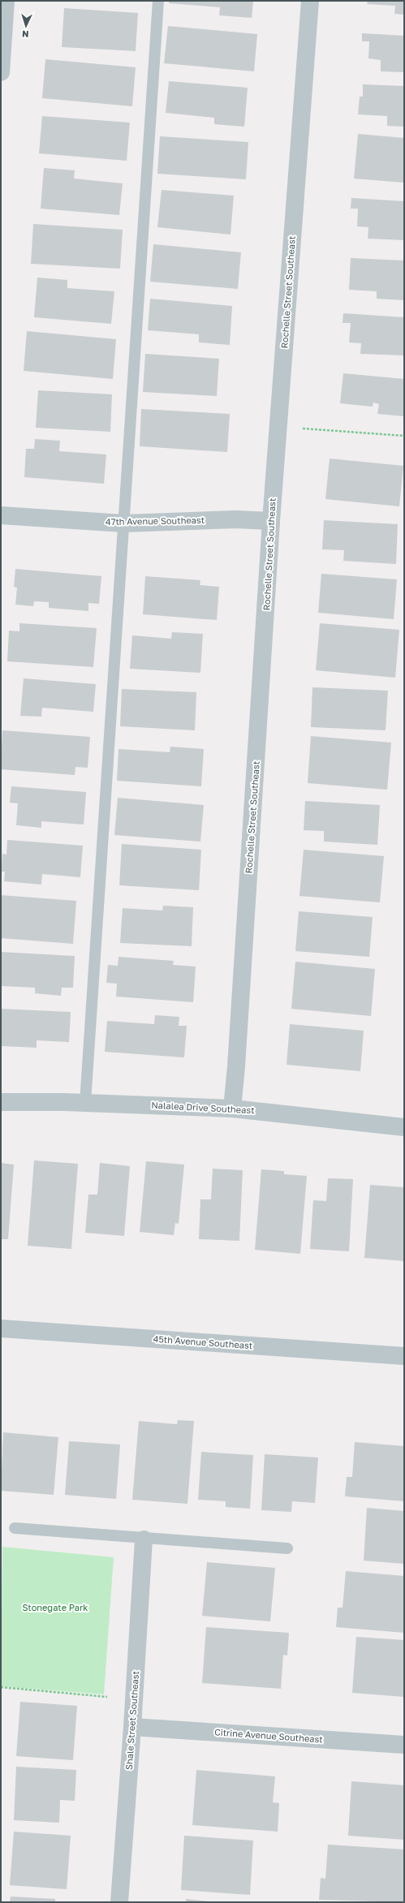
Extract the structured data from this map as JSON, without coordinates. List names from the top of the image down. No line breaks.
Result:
{"streets":{"street":["Rochelle Street Southeast","47th Avenue Southeast","Nalalea Drive Southeast","45th Avenue Southeast","Shale Street Southeast","Citrine Avenue Southeast"]},"crossings":[["Rochelle Street Southeast","47th Avenue Southeast"],["Rochelle Street Southeast","Nalalea Drive Southeast"],["Shale Street Southeast","Citrine Avenue Southeast"]],"parks":["Stonegate Park"],"north":"bottom"}
